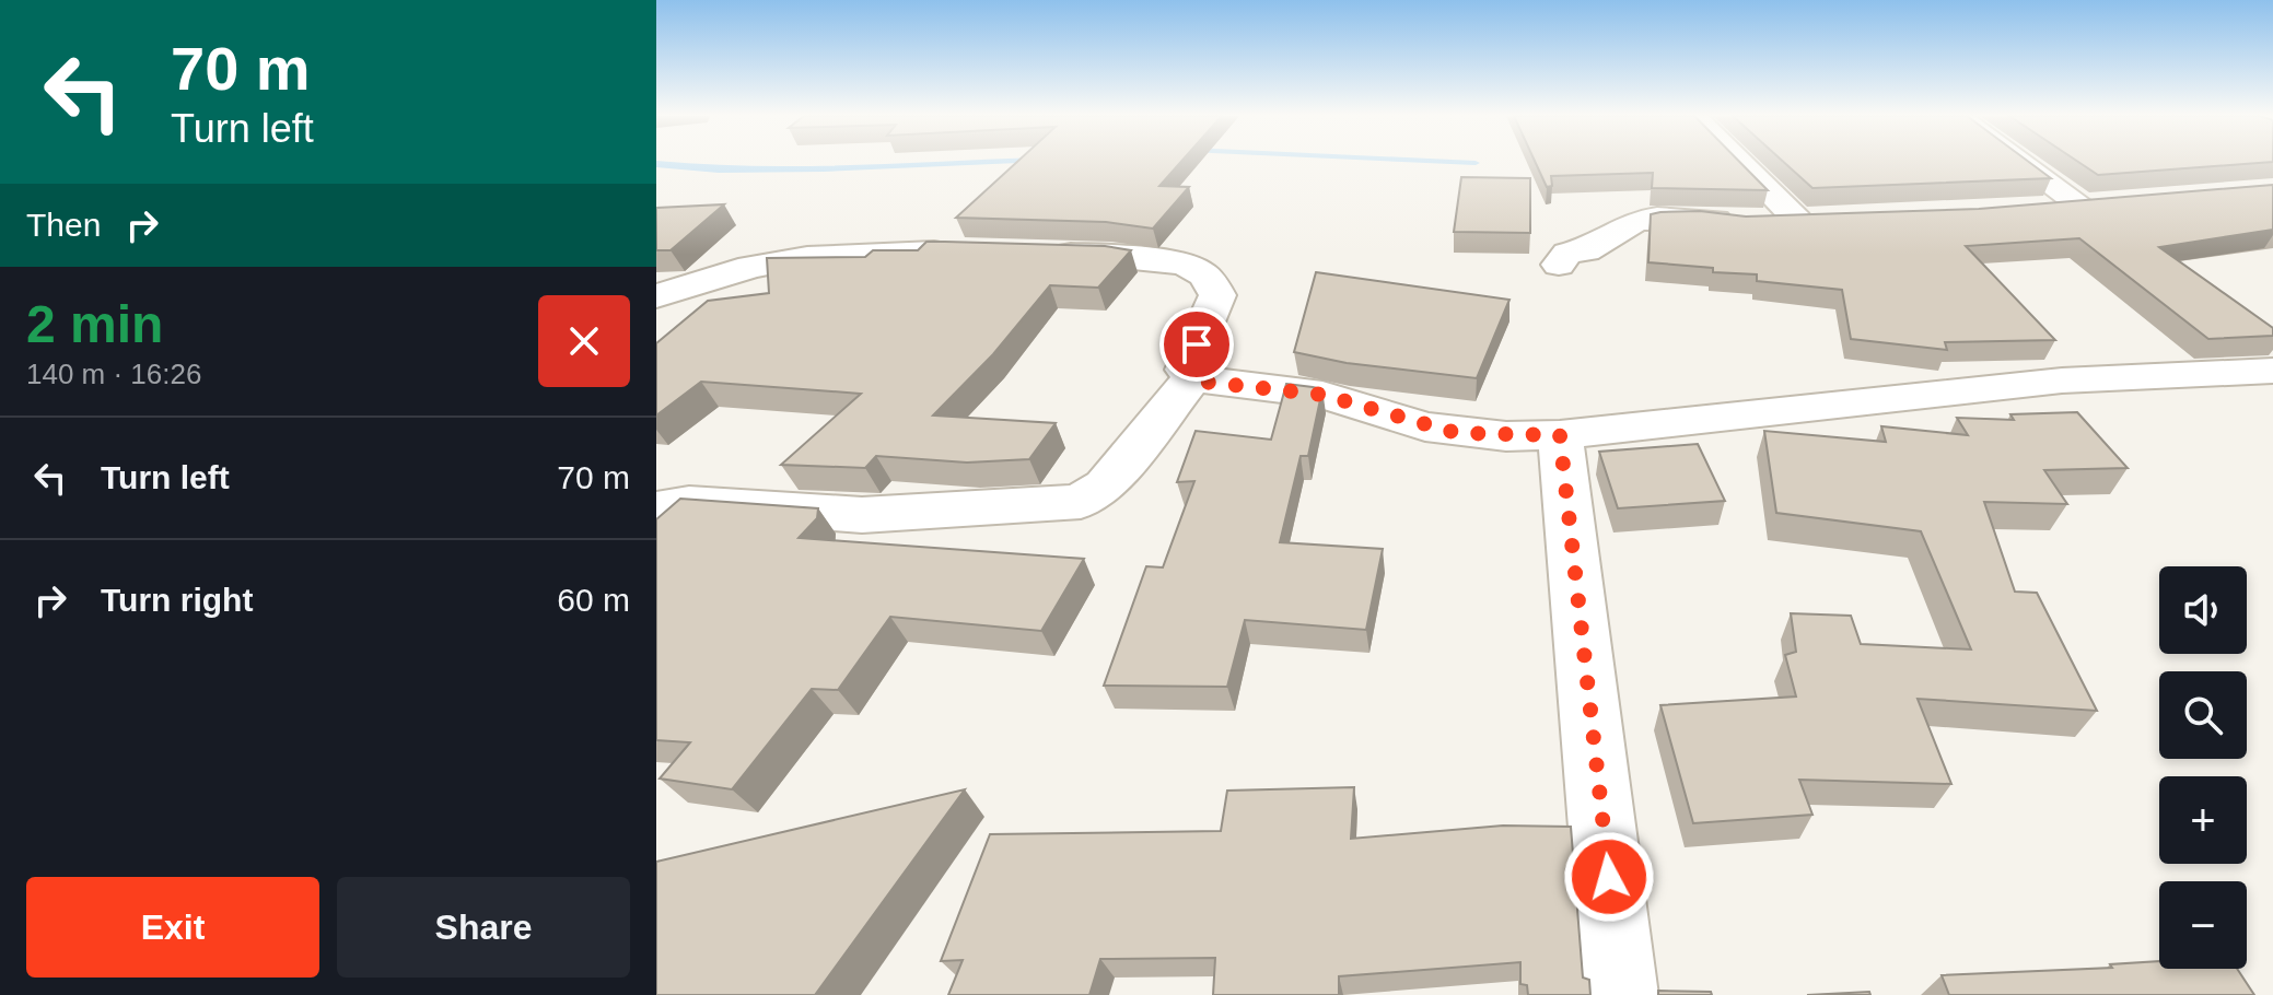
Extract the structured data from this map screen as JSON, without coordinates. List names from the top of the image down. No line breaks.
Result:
{"page":{"turn":["70 m","Turn left"],"then":"Then","heading":["2 min","140 m · 16:26"],"list":[{"name":"Turn left","value":"70 m"},{"name":"Turn right","value":"60 m"}],"map_buttons":["+","−"],"buttons":["Exit","Share"]}}
